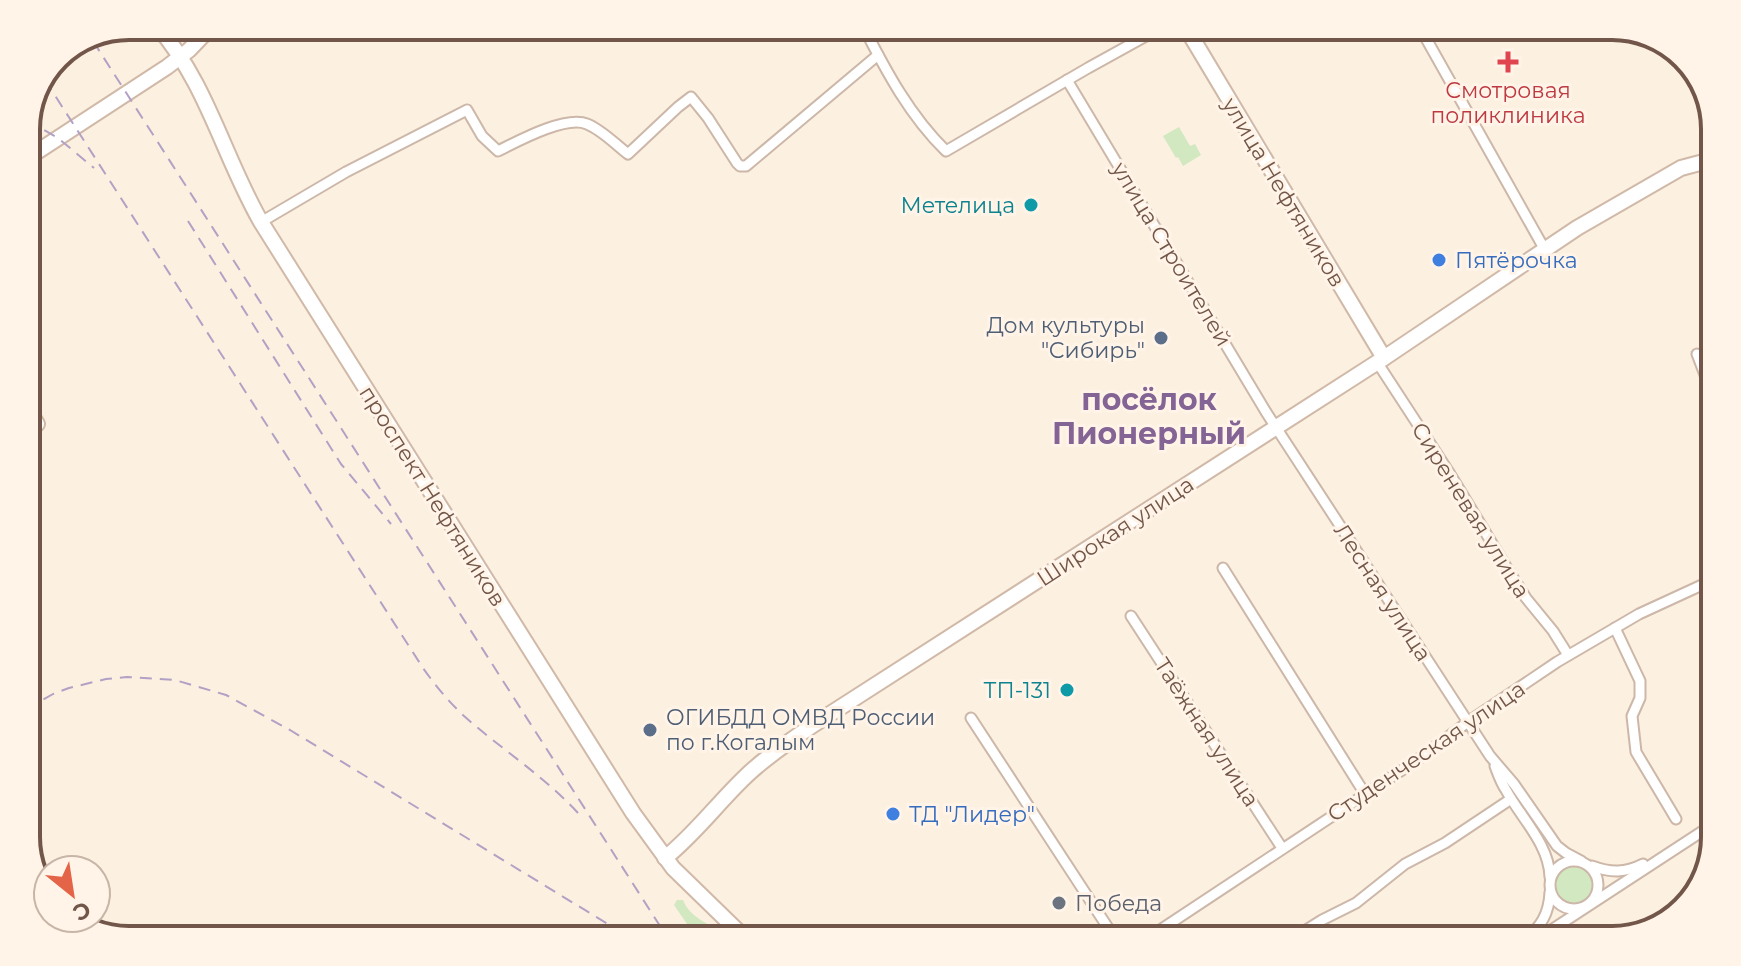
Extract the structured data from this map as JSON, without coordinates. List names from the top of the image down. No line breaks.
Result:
{"streets":{"street":["улица Нефтяников","улица Строителей","проспект Нефтяников","Сиреневая улица","Широкая улица","Лесная улица","Таёжная улица","Студенческая улица"]},"crossings":[["улица Нефтяников","Сиреневая улица"],["улица Нефтяников","Широкая улица"],["улица Строителей","Широкая улица"],["улица Строителей","Лесная улица"],["проспект Нефтяников","Широкая улица"],["Сиреневая улица","Широкая улица"],["Сиреневая улица","Студенческая улица"],["Широкая улица","Лесная улица"],["Лесная улица","Студенческая улица"],["Таёжная улица","Студенческая улица"]],"districts":["посёлок Пионерный"],"places":{"health":["Смотровая поликлиника"],"other":["Метелица","Пятёрочка","Дом культуры \"Сибирь\"","ТП-131","ОГИБДД ОМВД России по г.Когалым","ТД \"Лидер\"","Победа"]},"north":"bottom right"}
